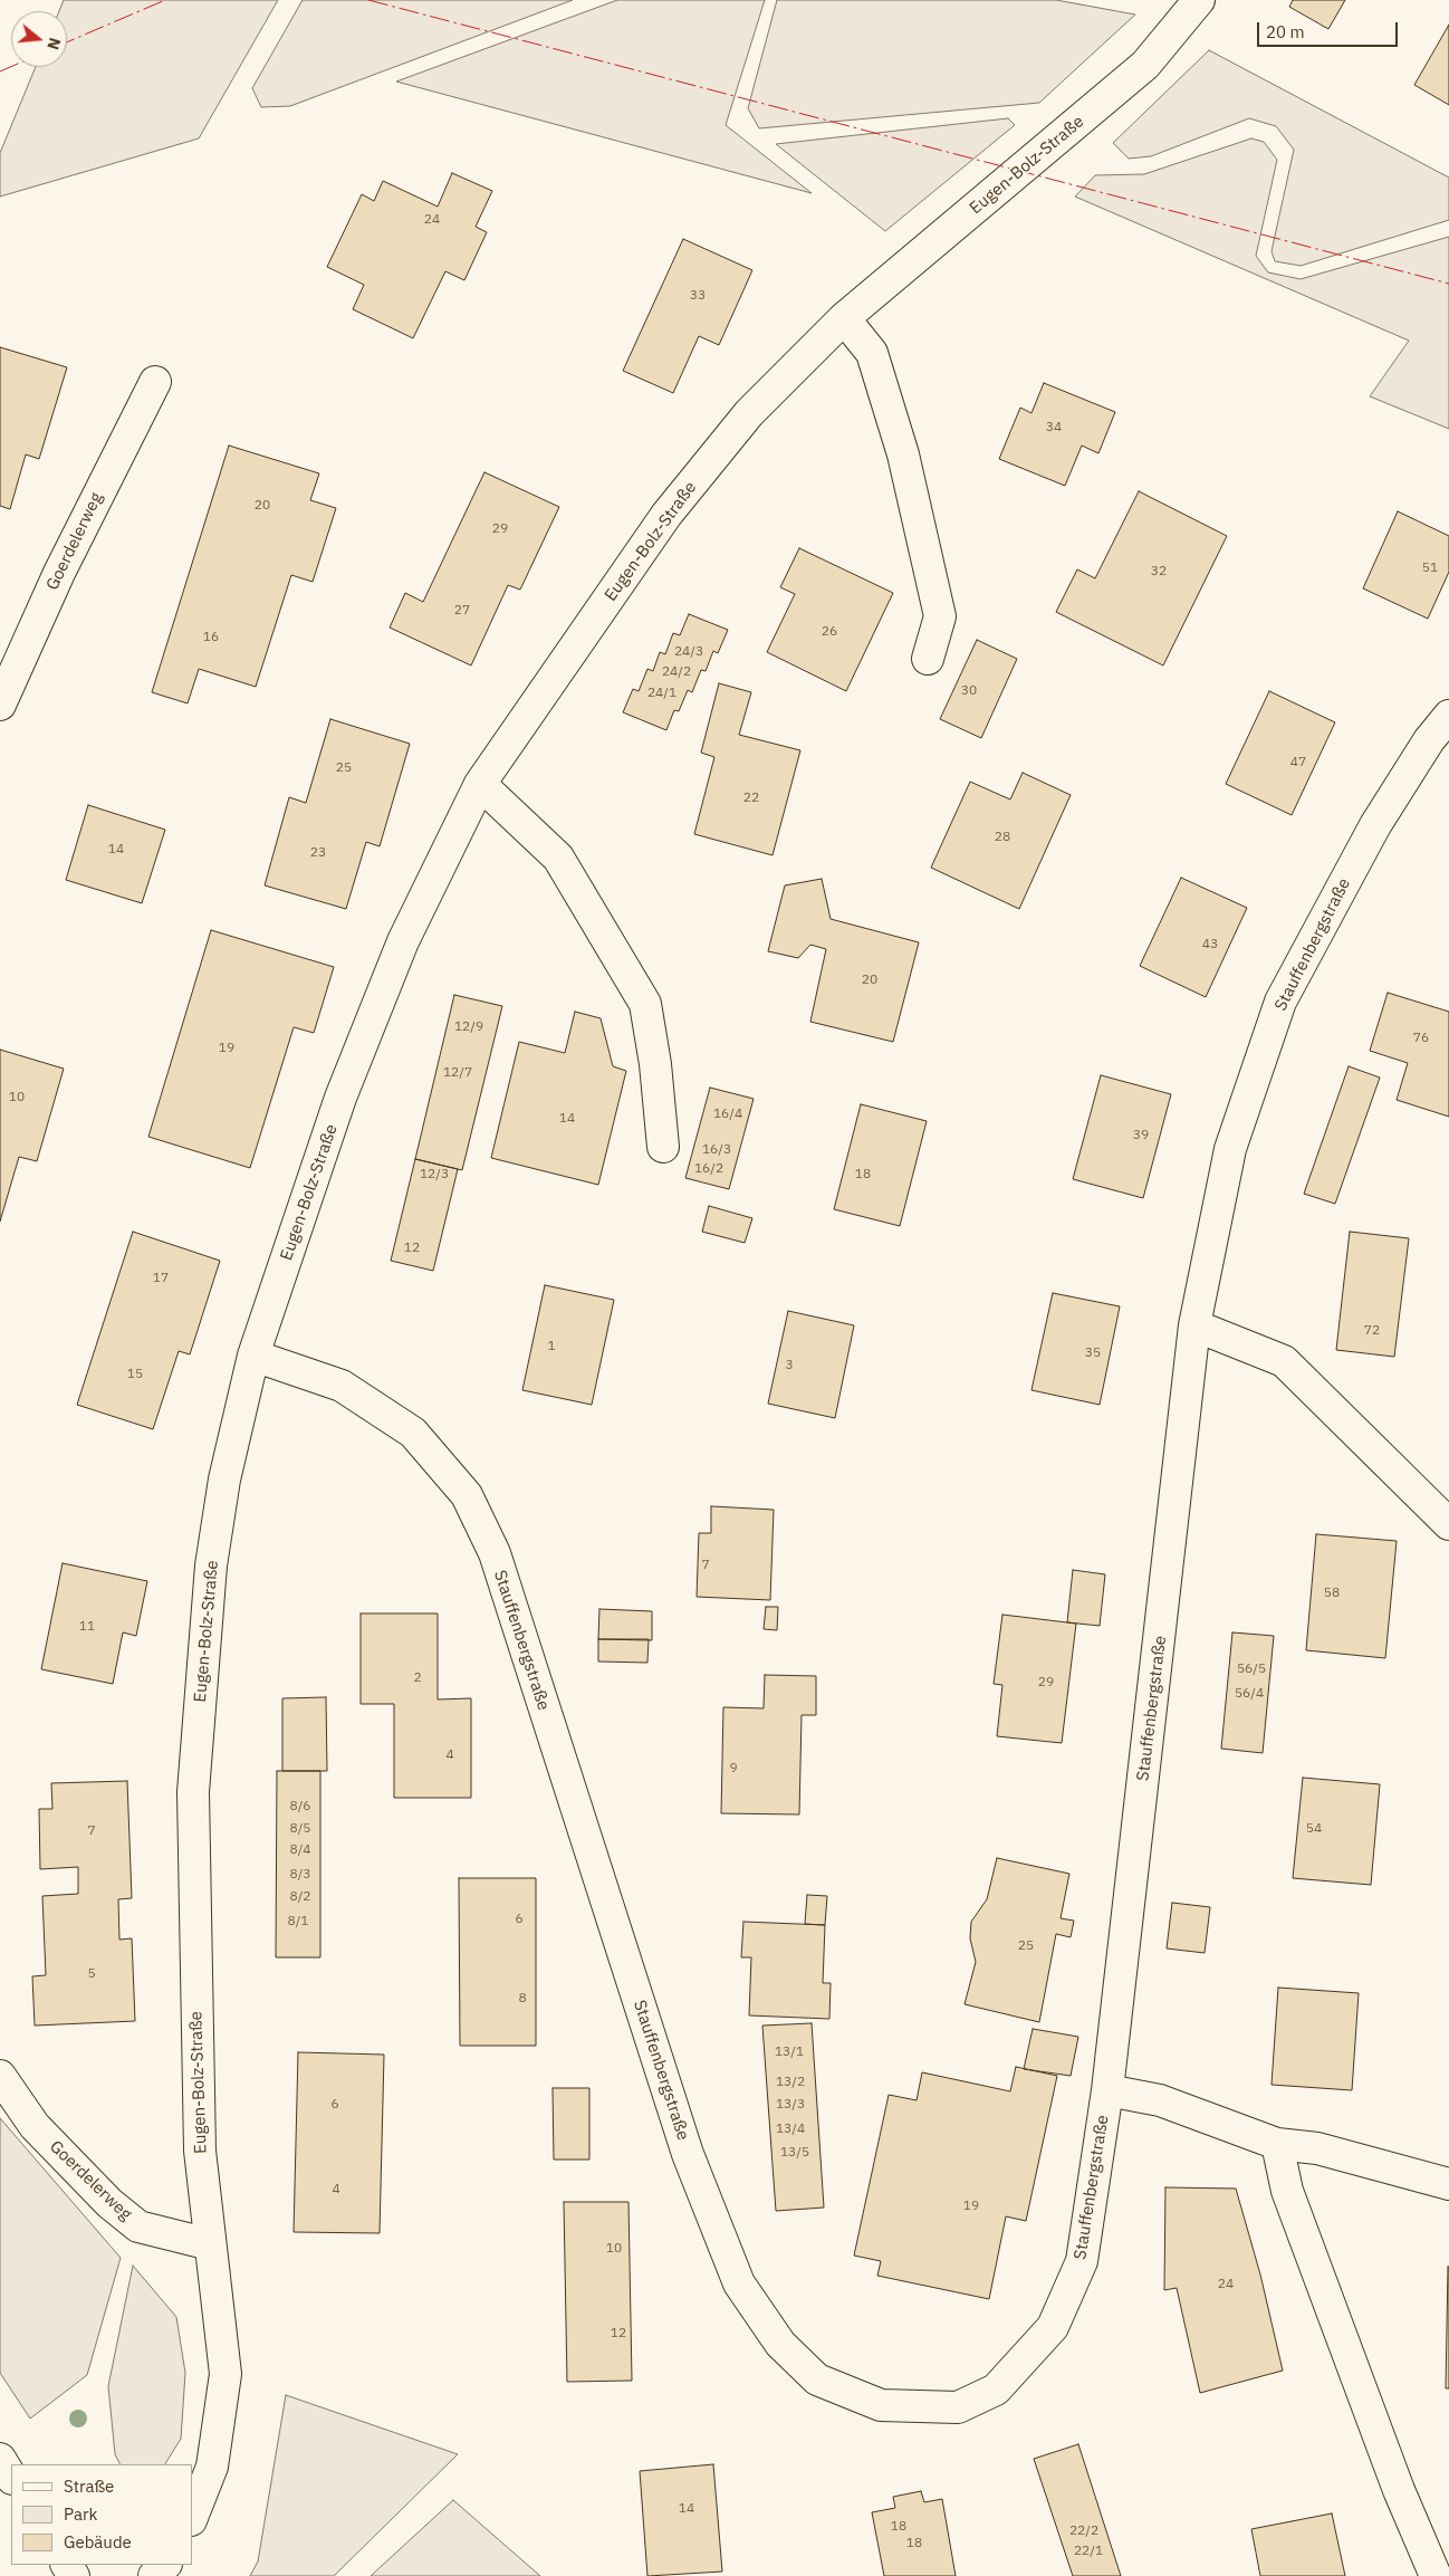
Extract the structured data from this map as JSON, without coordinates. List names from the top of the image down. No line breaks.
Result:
{"streets":{"street":["Eugen-Bolz-Straße","Goerdelerweg","Stauffenbergstraße"]},"crossings":[["Eugen-Bolz-Straße","Goerdelerweg"],["Eugen-Bolz-Straße","Stauffenbergstraße"]],"house_numbers":["24","33","34","20","29","51","32","27","26","16","24/3","24/2","30","24/1","47","25","22","28","14","23","43","20","12/9","76","19","12/7","10","16/4","14","39","16/3","16/2","12/3","18","12","17","72","1","35","3","15","7","58","11","56/5","2","29","56/4","4","9","8/6","8/5","54","7","8/4","8/3","8/2","6","8/1","25","5","8","13/1","13/2","6","13/3","13/4","13/5","4","19","10","24","12","14","18","22/2","18","22/1"],"legend":["Straße","Park","Gebäude"],"scale_bar":"20 m","north":"right"}
